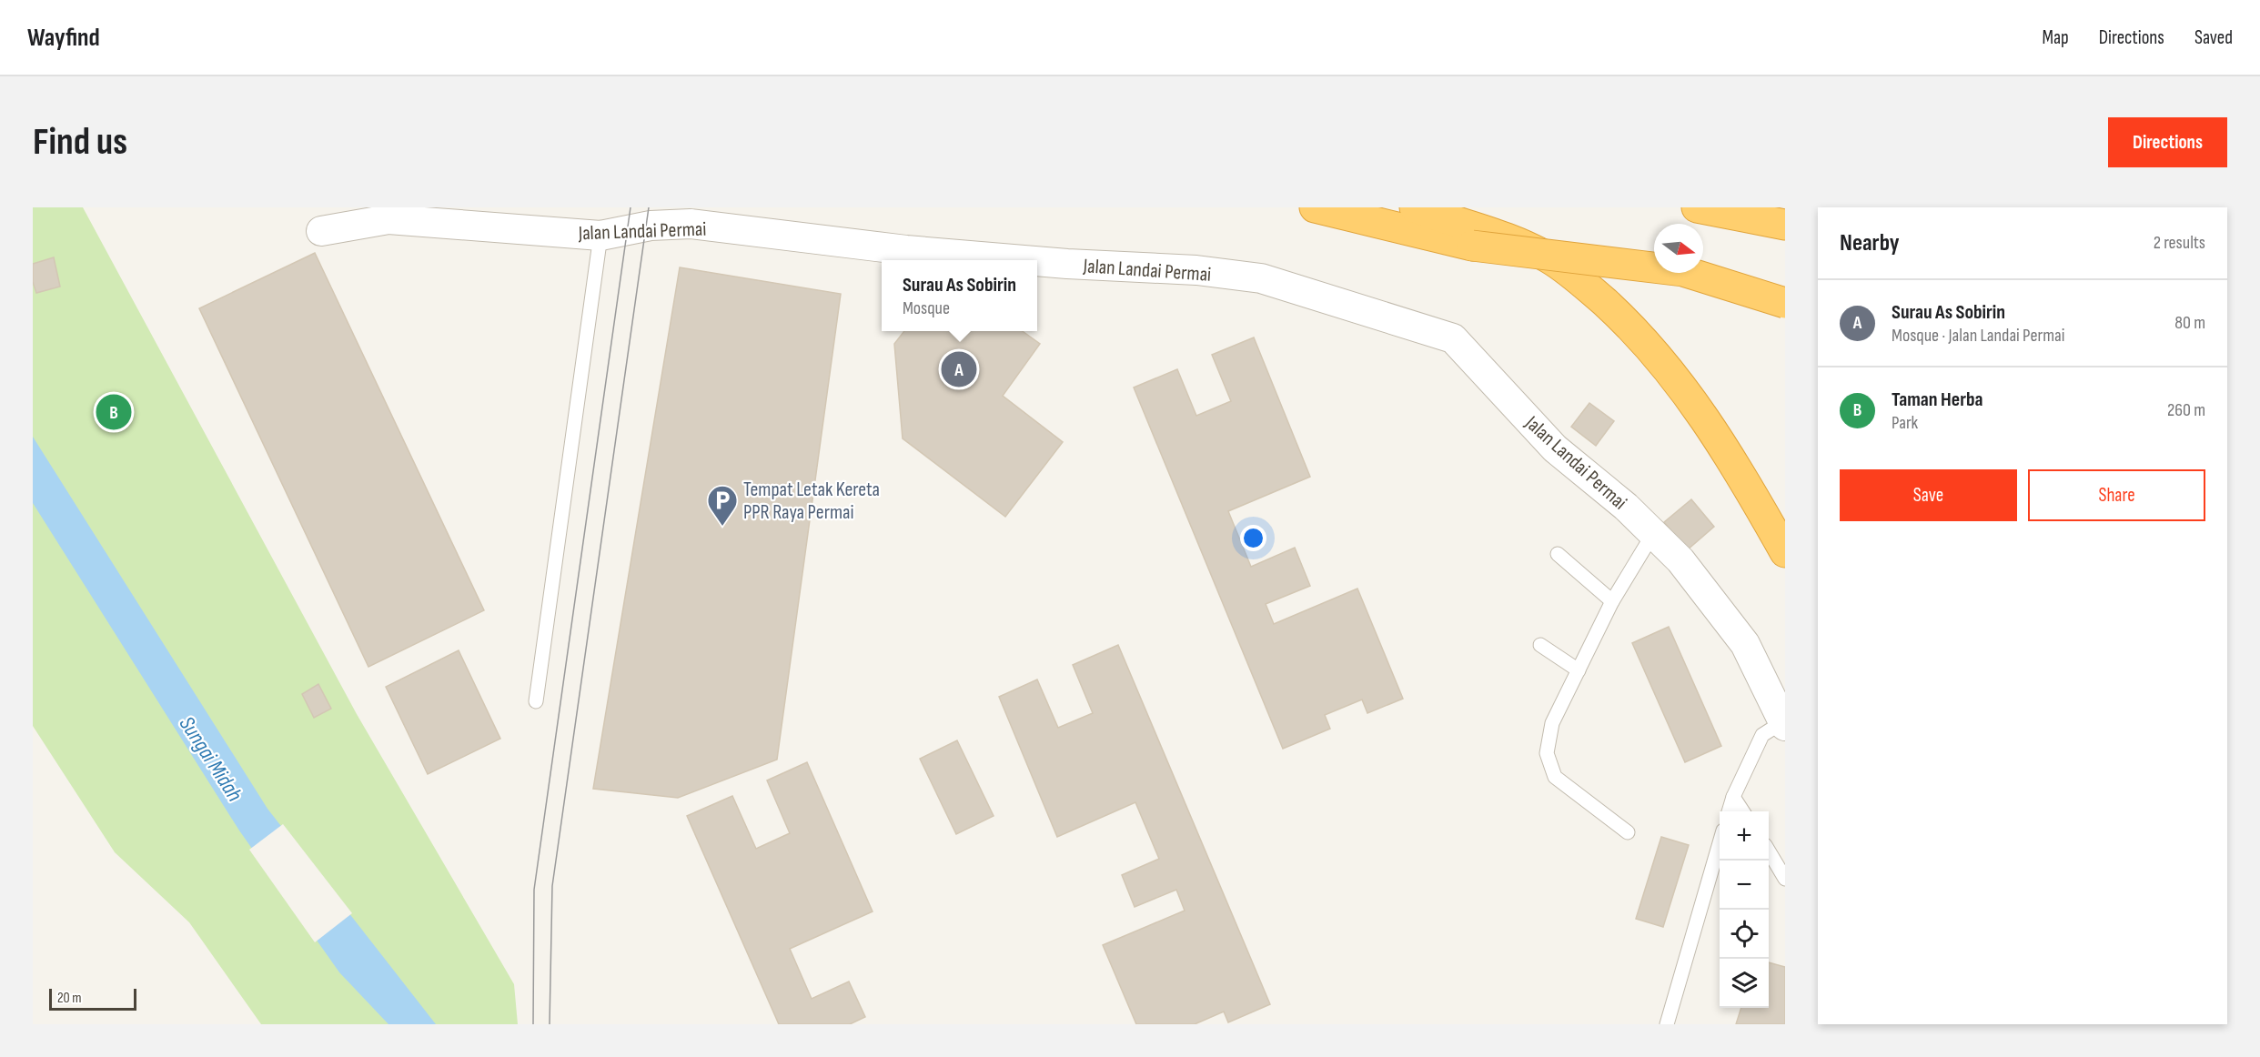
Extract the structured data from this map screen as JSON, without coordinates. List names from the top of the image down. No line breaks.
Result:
{"streets":{"street":["Jalan Landai Permai"]},"water":["Sungai Midah"],"places":{"parking":["Tempat Letak Kereta PPR Raya Permai"]},"scale_bar":"20 m","north":"right","page":{"header":"Wayfind","nav":["Map","Directions","Saved"],"buttons":["Directions",["Save","Share"]],"title":"Find us","heading":["Nearby","2 results"],"popup":["Surau As Sobirin","Mosque"],"list":[{"mark":"A","name":"Surau As Sobirin","note":"Mosque · Jalan Landai Permai","value":"80 m"},{"mark":"B","name":"Taman Herba","note":"Park","value":"260 m"}],"pins":["A","B"],"map_buttons":["+","−"],"scale":"20 m"}}
